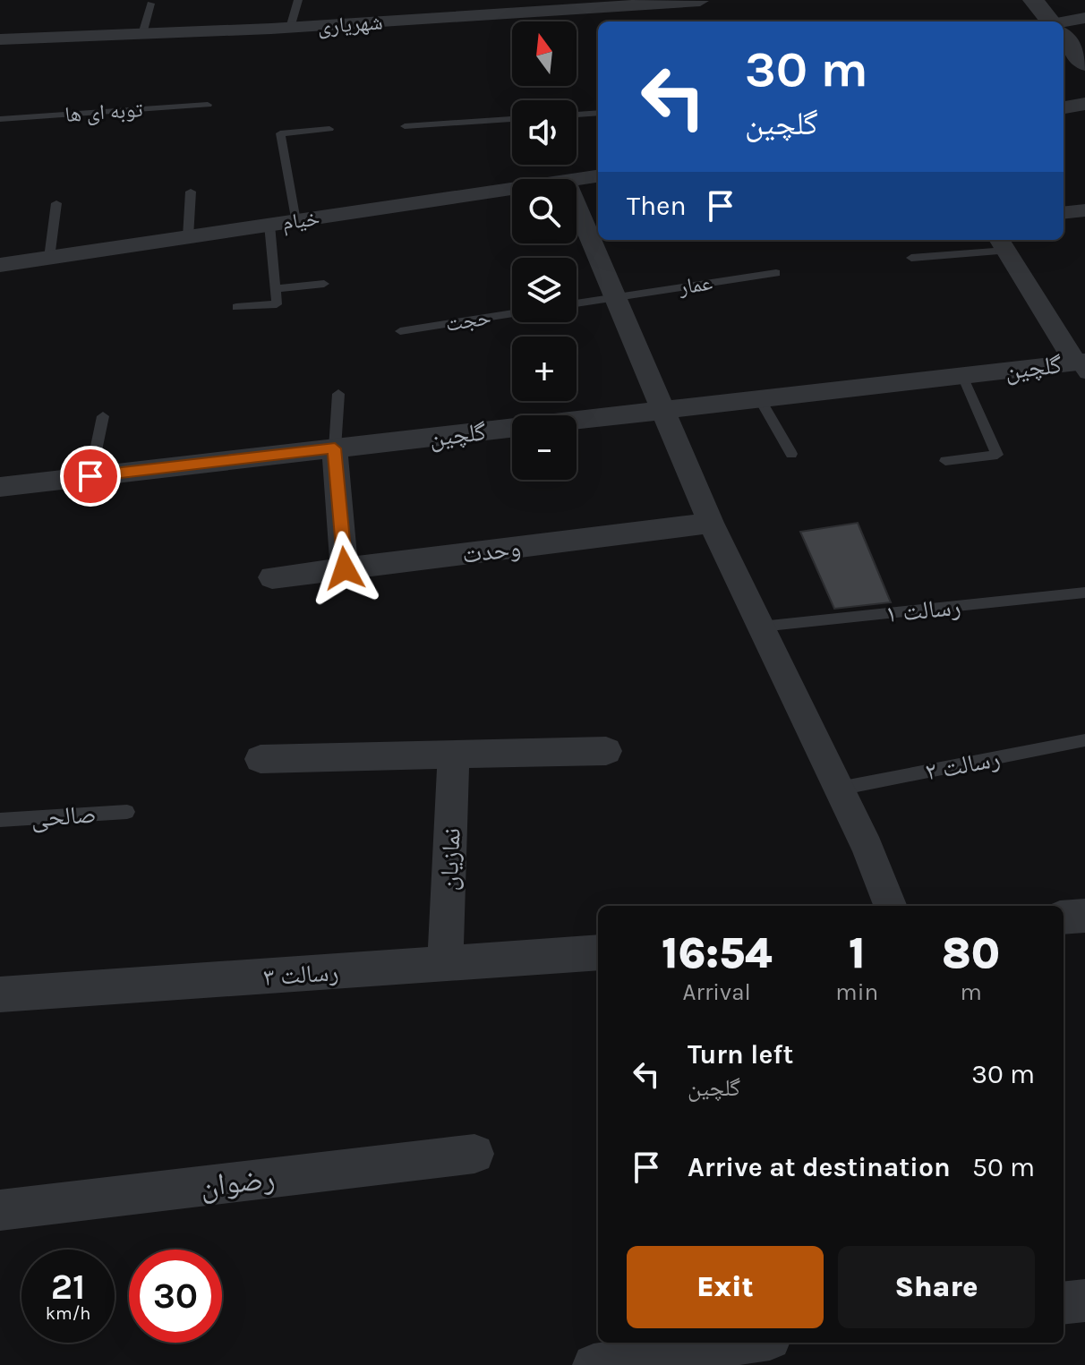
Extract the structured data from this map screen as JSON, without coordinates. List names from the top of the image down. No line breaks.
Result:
{"streets":{"street":["شهریاری","خیام","گلچین","وحدت","نمازیان","رسالت ۳","رضوان"],"lane":["توبه ای ها","عمار","حجت","رسالت ۱","رسالت ۲","صالحی"]},"crossings":[["نمازیان","رسالت ۳"]],"north":"top","page":{"map_buttons":["+","−"],"turn":["30 m","گلچین"],"then":"Then","eta":["16:54","Arrival","1","min","80","m"],"list":[{"name":"Turn left","note":"گلچین","value":"30 m"},{"name":"Arrive at destination","value":"50 m"}],"buttons":["Exit","Share"],"speed":"21 km/h","limit":"30"}}
